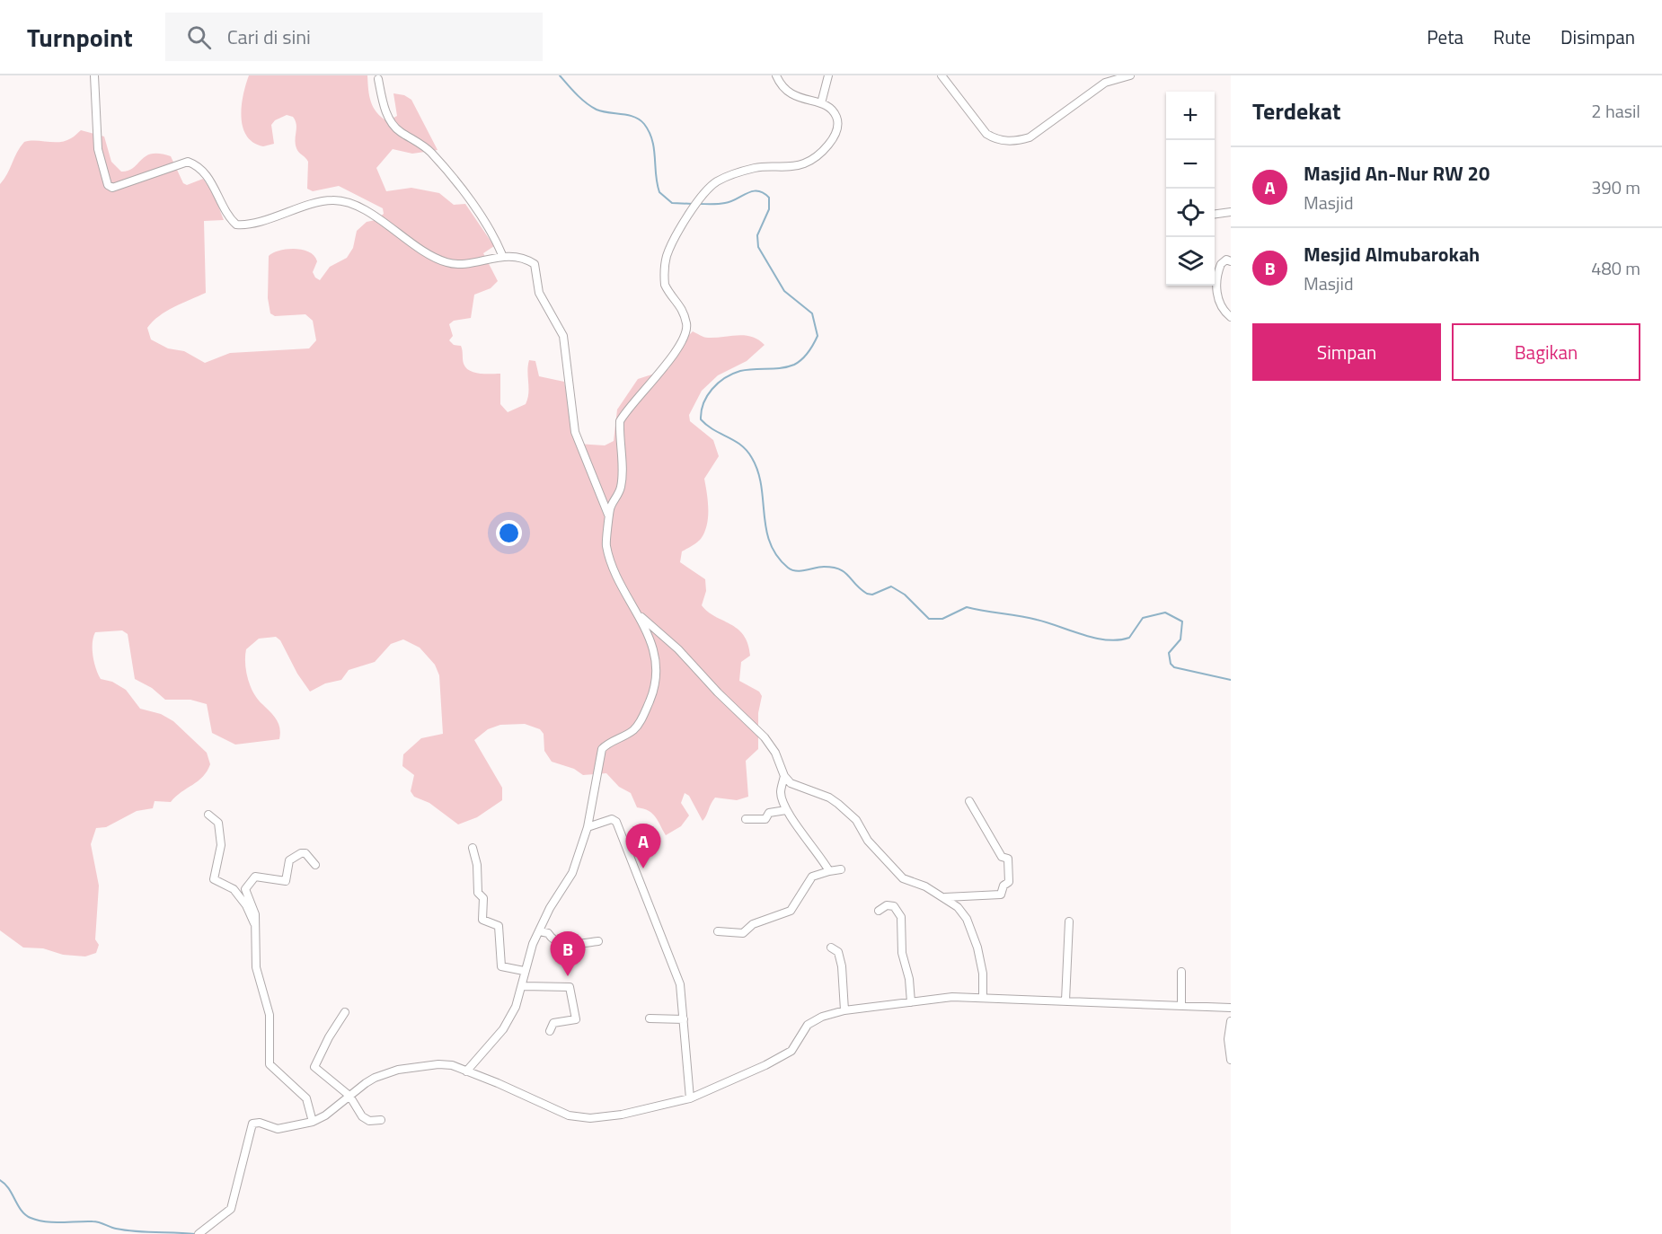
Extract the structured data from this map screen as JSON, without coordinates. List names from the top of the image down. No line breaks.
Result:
{"page":{"header":"Turnpoint","search":"Cari di sini","nav":["Peta","Rute","Disimpan"],"heading":["Terdekat","2 hasil"],"map_buttons":["+","−"],"list":[{"mark":"A","name":"Masjid An-Nur RW 20","note":"Masjid","value":"390 m"},{"mark":"B","name":"Mesjid Almubarokah","note":"Masjid","value":"480 m"}],"buttons":["Simpan","Bagikan"],"pins":["A","B"]}}
